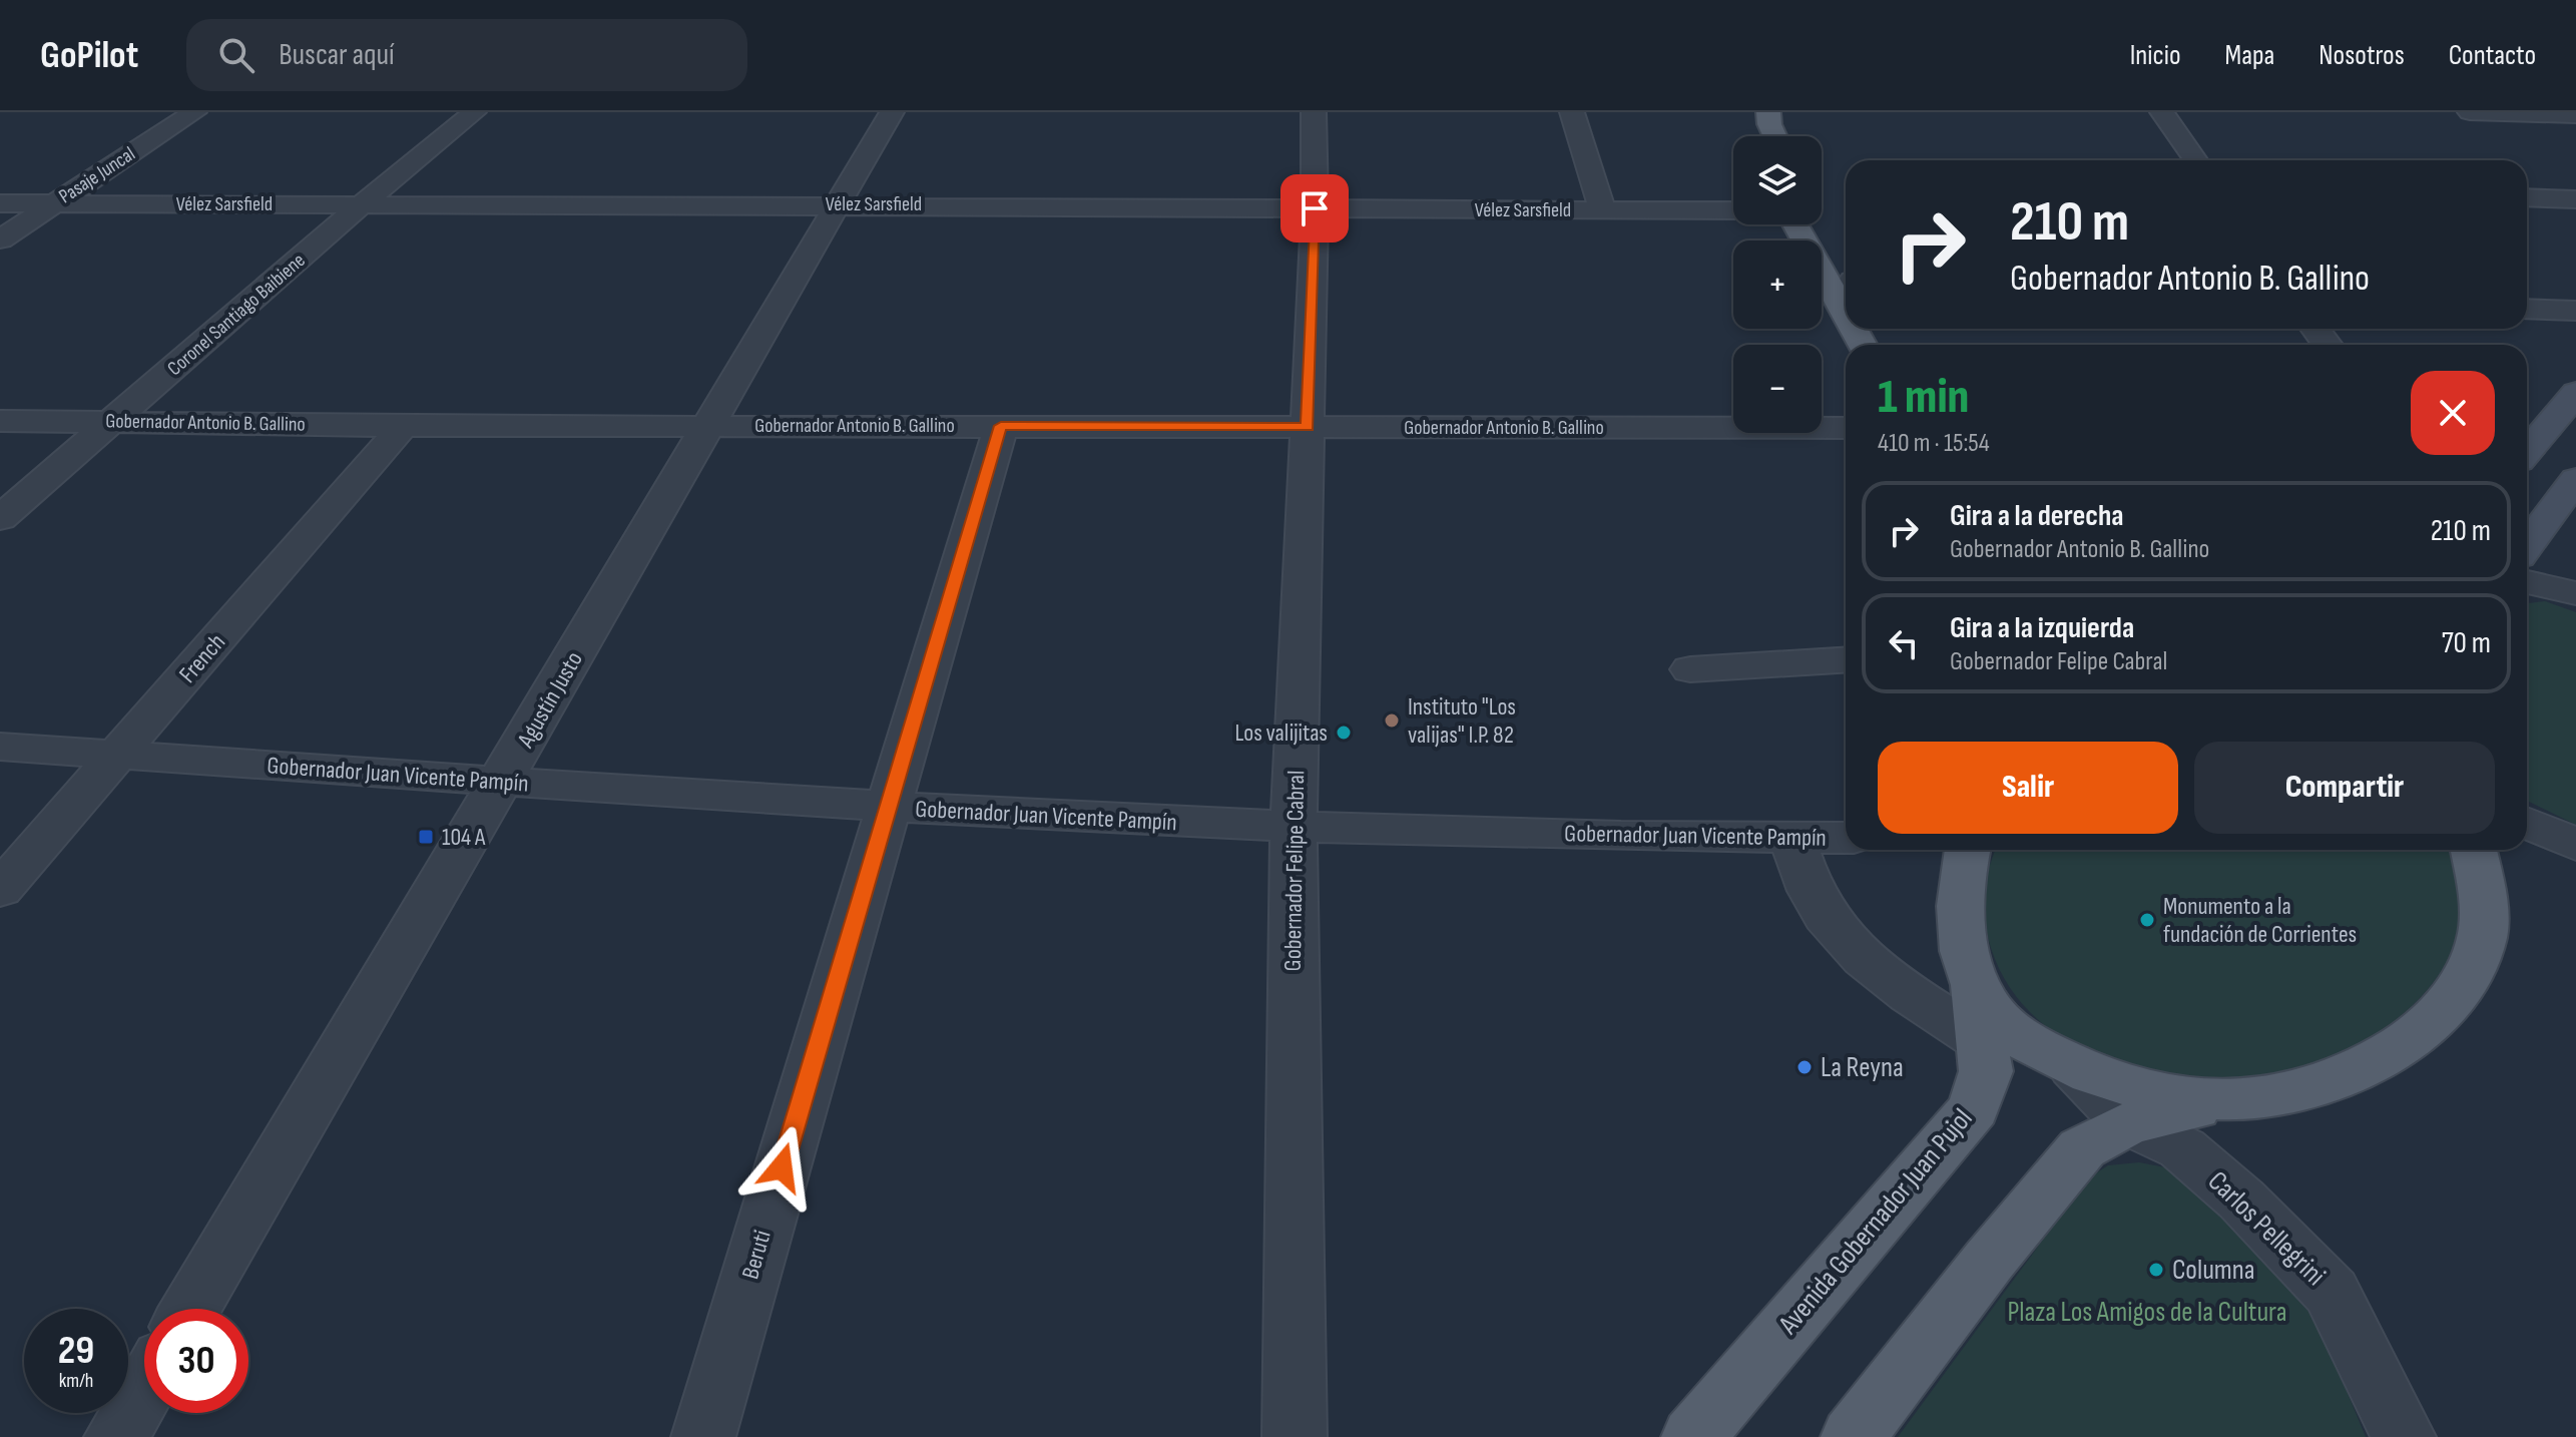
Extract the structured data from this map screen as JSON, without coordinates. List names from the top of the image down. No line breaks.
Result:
{"streets":{"main road":["Avenida Gobernador Juan Pujol"],"street":["Pasaje Juncal","Vélez Sarsfield","Coronel Santiago Baibiene","Gobernador Antonio B. Gallino","French","Agustín Justo","Gobernador Juan Vicente Pampín","Gobernador Felipe Cabral","Carlos Pellegrini","Beruti"]},"crossings":[["Pasaje Juncal","Vélez Sarsfield"],["Vélez Sarsfield","Coronel Santiago Baibiene"],["Vélez Sarsfield","Agustín Justo"],["Vélez Sarsfield","Gobernador Felipe Cabral"],["Coronel Santiago Baibiene","Gobernador Antonio B. Gallino"],["Gobernador Antonio B. Gallino","French"],["Gobernador Antonio B. Gallino","Agustín Justo"],["Gobernador Antonio B. Gallino","Gobernador Felipe Cabral"],["Gobernador Antonio B. Gallino","Beruti"],["French","Gobernador Juan Vicente Pampín"],["Agustín Justo","Gobernador Juan Vicente Pampín"],["Gobernador Juan Vicente Pampín","Gobernador Felipe Cabral"],["Gobernador Juan Vicente Pampín","Beruti"]],"parks":["Plaza Los Amigos de la Cultura"],"places":{"other":["Instituto \"Los valijas\" I.P. 82","Los valijitas","Monumento a la fundación de Corrientes","La Reyna","Columna"],"transit":["104 A"]},"page":{"header":"GoPilot","search":"Buscar aquí","nav":["Inicio","Mapa","Nosotros","Contacto"],"map_buttons":["+","−"],"turn":["210 m","Gobernador Antonio B. Gallino"],"heading":["1 min","410 m · 15:54"],"list":[{"name":"Gira a la derecha","note":"Gobernador Antonio B. Gallino","value":"210 m"},{"name":"Gira a la izquierda","note":"Gobernador Felipe Cabral","value":"70 m"}],"buttons":["Salir","Compartir"],"speed":"29 km/h","limit":"30"}}
